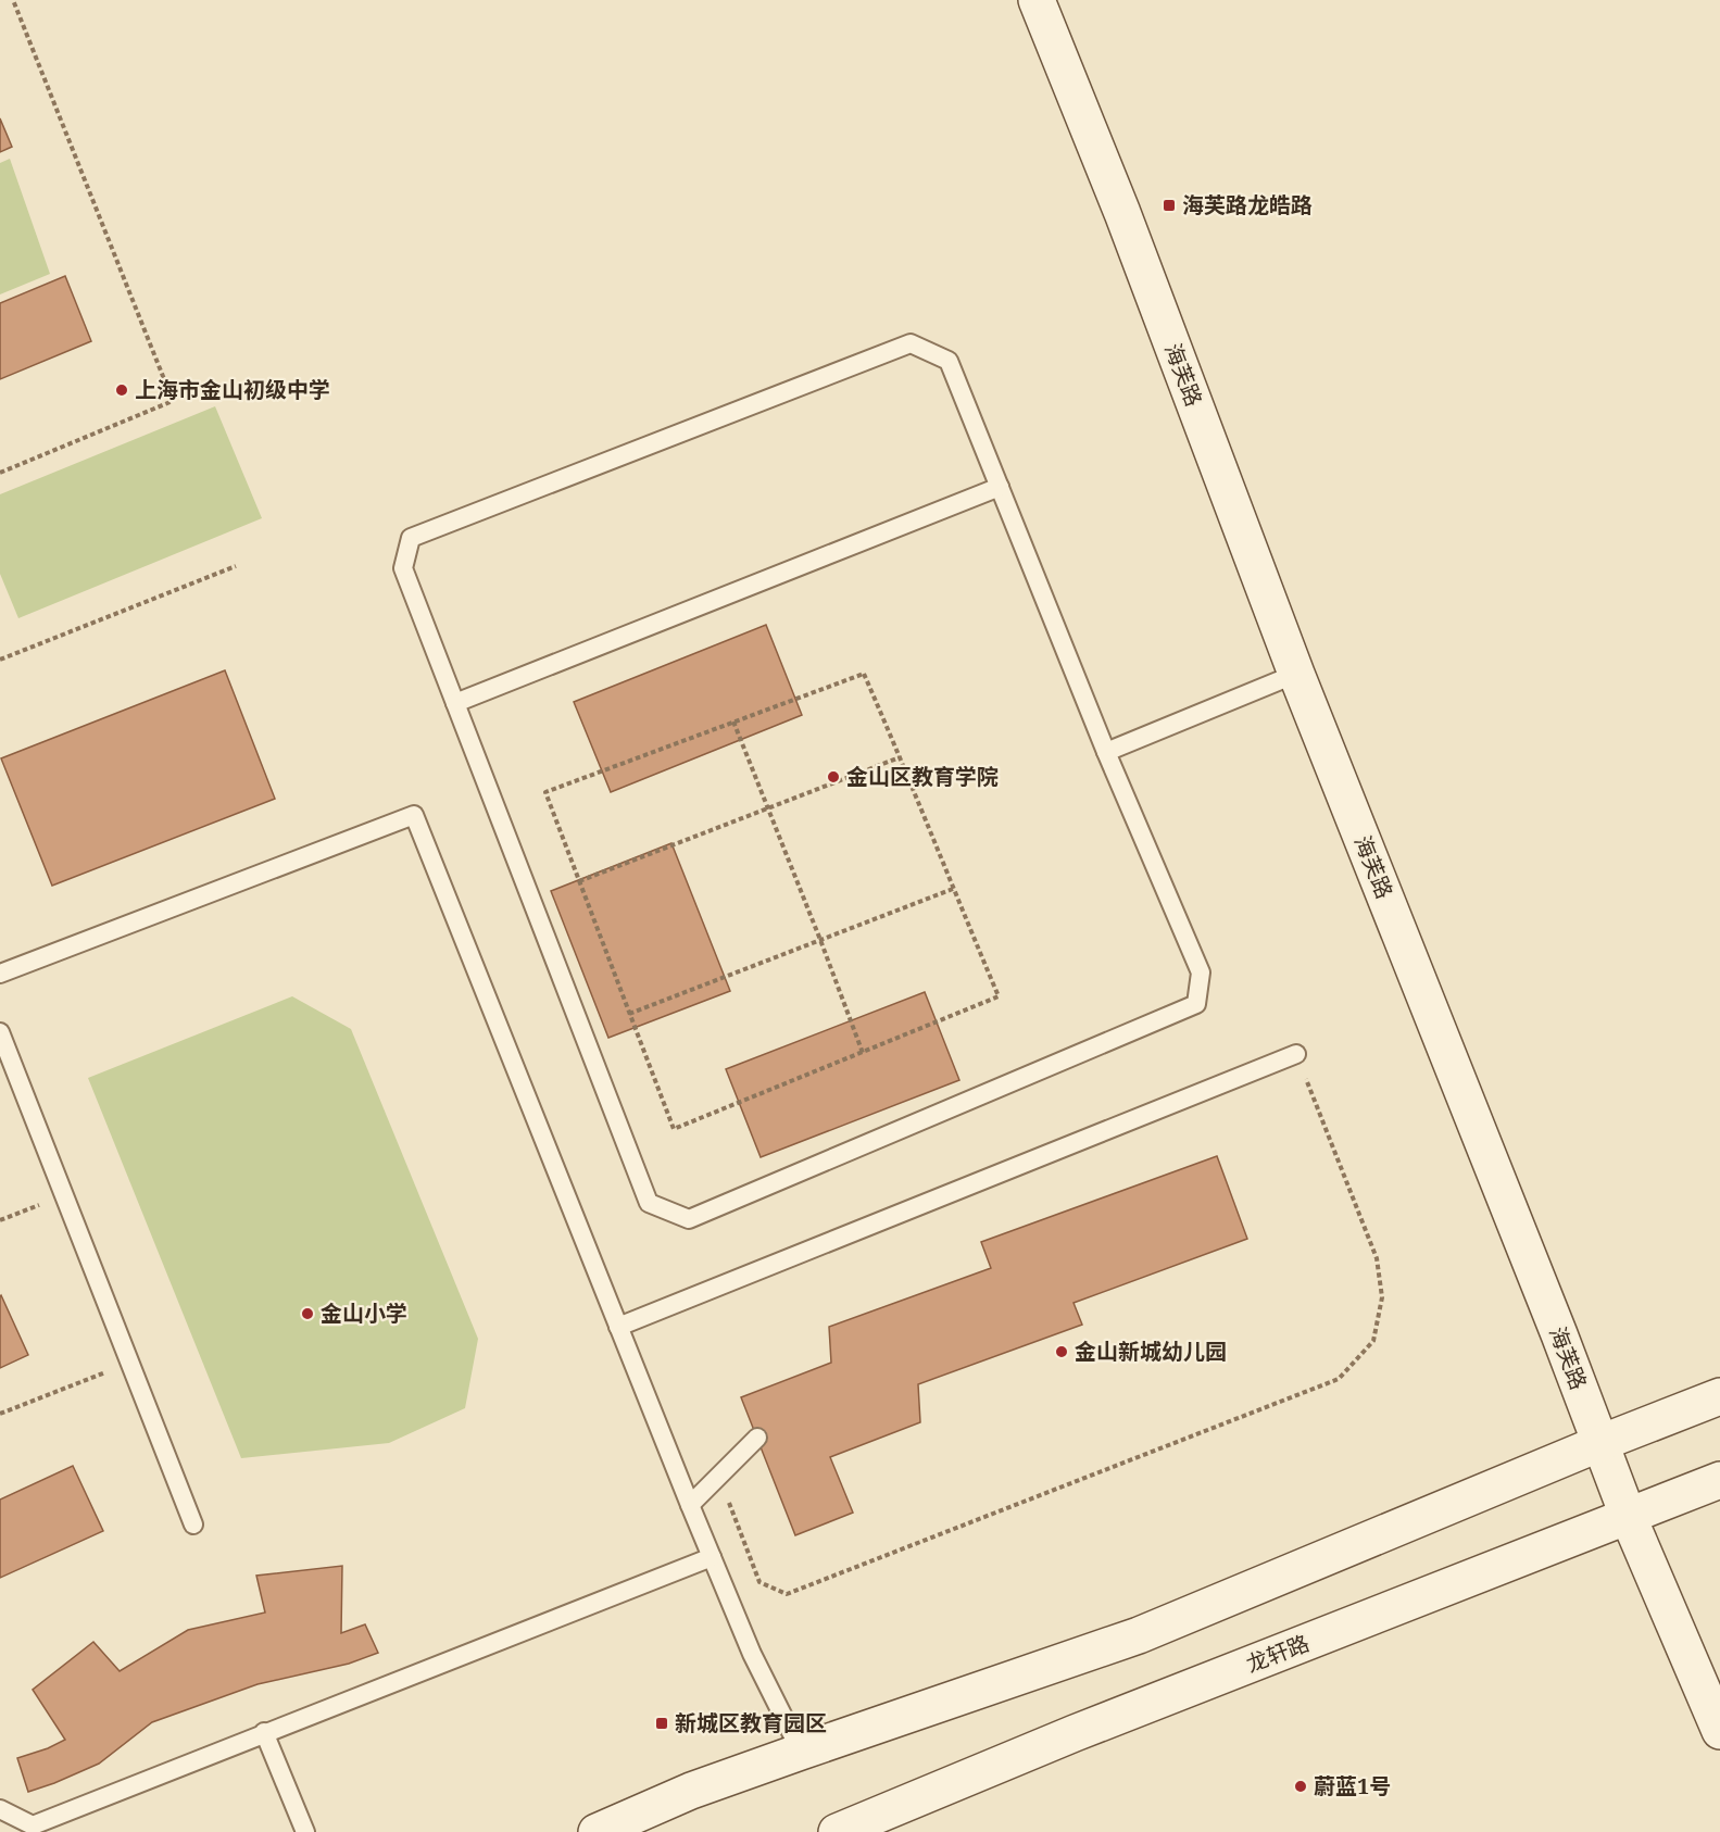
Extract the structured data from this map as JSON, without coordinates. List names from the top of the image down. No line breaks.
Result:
{"streets":{"street":["海芙路","龙轩路"]},"crossings":[["海芙路","龙轩路"]],"places":{"transit":["海芙路龙皓路","新城区教育园区"],"other":["上海市金山初级中学","金山区教育学院","金山小学","金山新城幼儿园","蔚蓝1号"]}}
